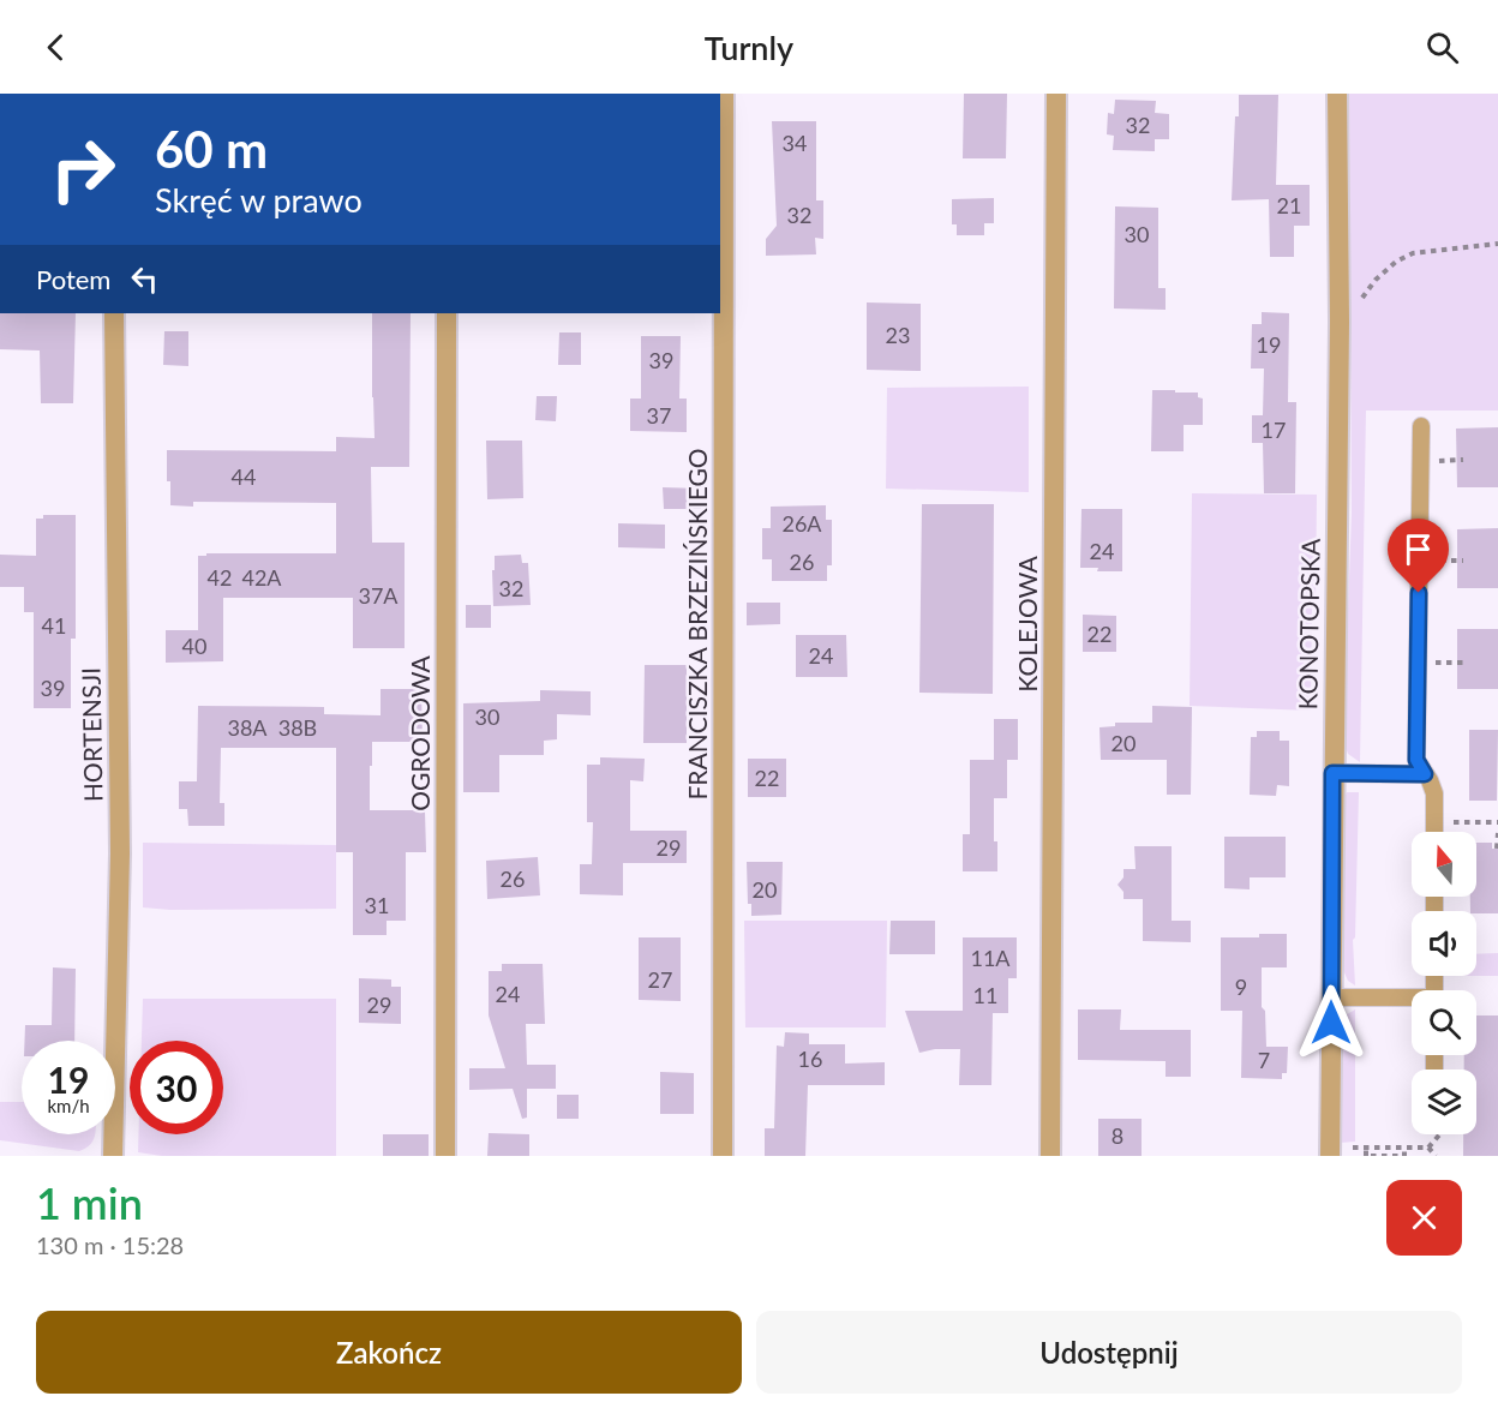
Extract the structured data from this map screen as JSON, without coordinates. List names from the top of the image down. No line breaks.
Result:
{"streets":{"street":["FRANCISZKA BRZEZIŃSKIEGO","KOLEJOWA","KONOTOPSKA","OGRODOWA","HORTENSJI"]},"house_numbers":["32","34","21","32","30","23","19","39","37","17","44","26A","24","26","42","42A","32","37A","41","22","40","24","39","30","38A","38B","20","22","29","26","20","31","11A","27","9","24","11","29","16","7","8"],"north":"top","page":{"header":"Turnly","turn":["60 m","Skręć w prawo"],"then":"Potem","speed":"19 km/h","limit":"30","heading":["1 min","130 m · 15:28"],"buttons":["Zakończ","Udostępnij"]}}
